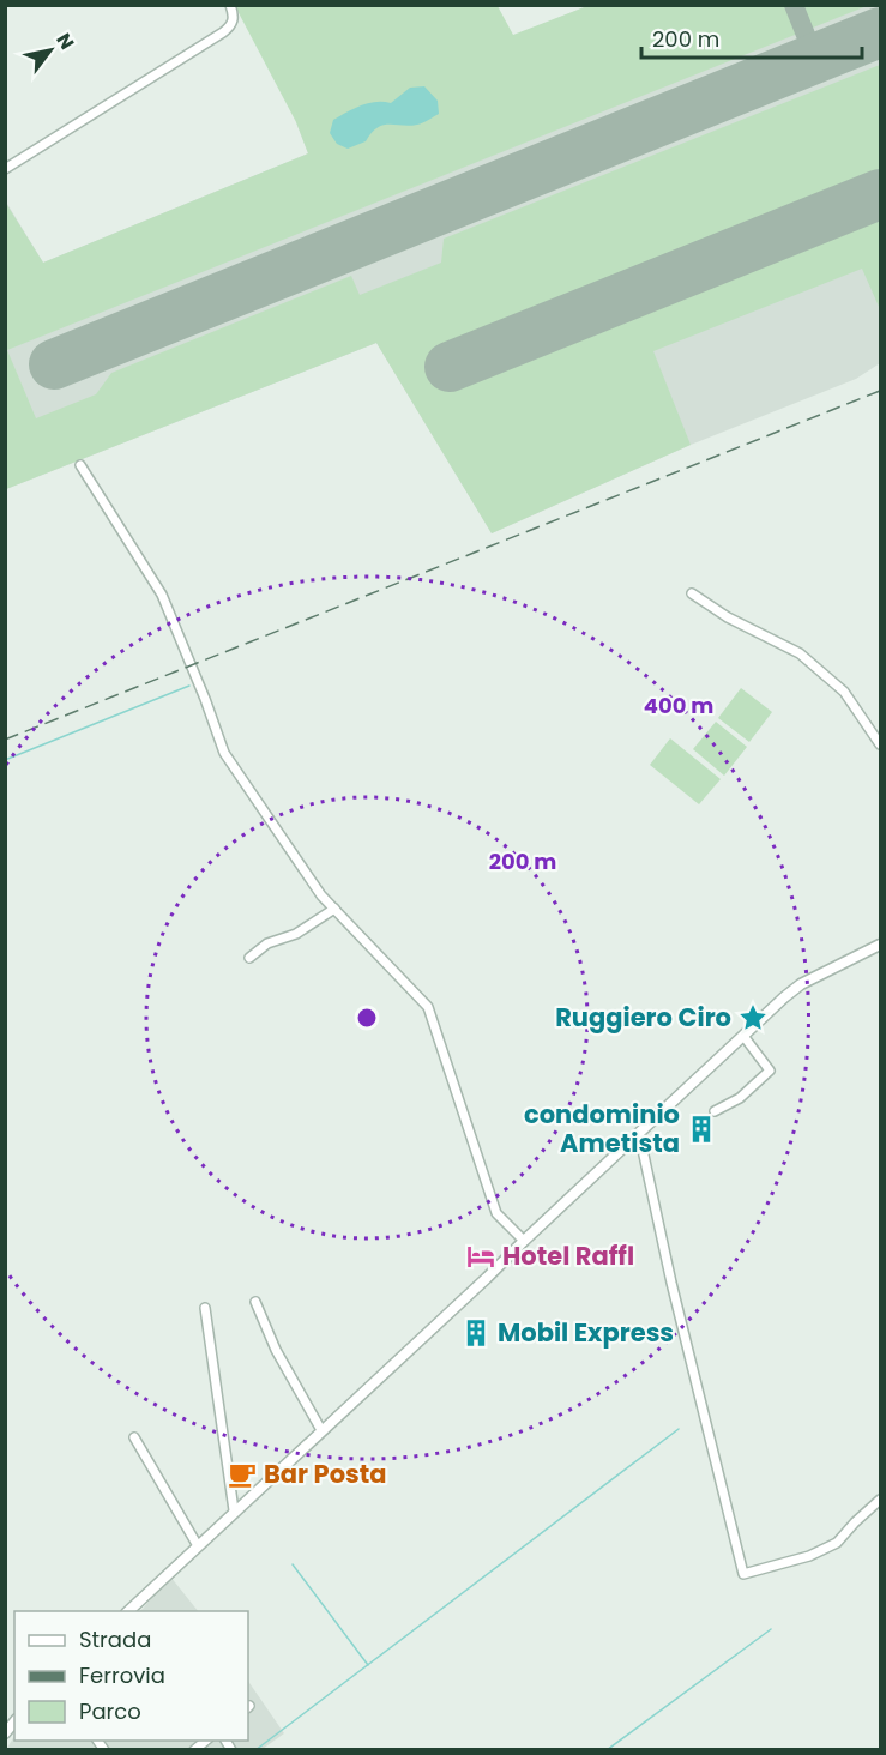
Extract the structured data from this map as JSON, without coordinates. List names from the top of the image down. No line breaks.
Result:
{"places":{"place":["Ruggiero Ciro"],"building":["condominio Ametista","Mobil Express"],"hotel":["Hotel Raffl"],"cafe":["Bar Posta"]},"legend":["Strada","Ferrovia","Parco"],"scale_bar":"200 m","north":"top right","rings":["400 m","200 m"]}
